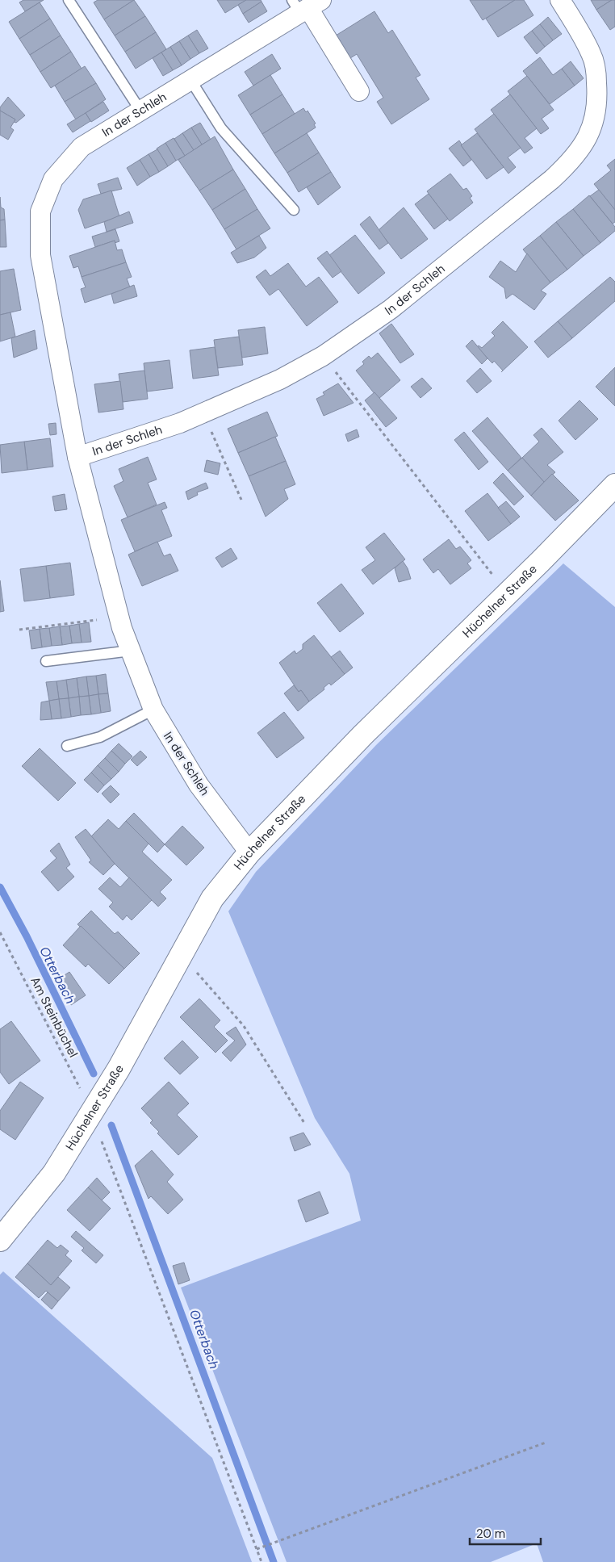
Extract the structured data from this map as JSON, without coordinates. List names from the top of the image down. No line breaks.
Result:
{"streets":{"street":["In der Schleh","Hüchelner Straße"],"path":["Am Steinbüchel"]},"crossings":[["In der Schleh","Hüchelner Straße"],["Hüchelner Straße","Am Steinbüchel"]],"water":["Otterbach"],"scale_bar":"20 m"}
